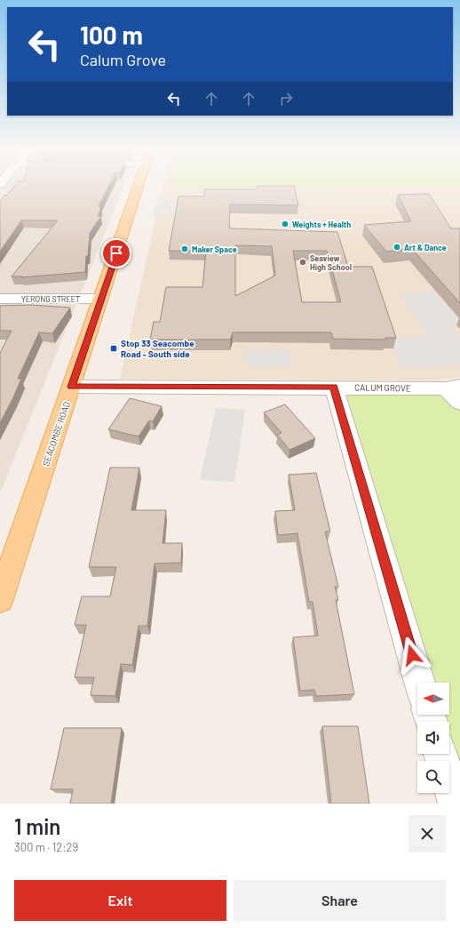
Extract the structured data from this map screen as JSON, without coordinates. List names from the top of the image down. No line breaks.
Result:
{"streets":{"main road":["SEACOMBE ROAD"],"street":["YERONG STREET","CALUM GROVE"]},"crossings":[["YERONG STREET","SEACOMBE ROAD"],["CALUM GROVE","SEACOMBE ROAD"]],"places":{"other":["Weights + Health","Art & Dance","Maker Space","Seaview High School"],"transit":["Stop 33 Seacombe Road - South side"]},"north":"left","page":{"turn":["100 m","Calum Grove"],"heading":["1 min","300 m · 12:29"],"buttons":["Exit","Share"]}}
